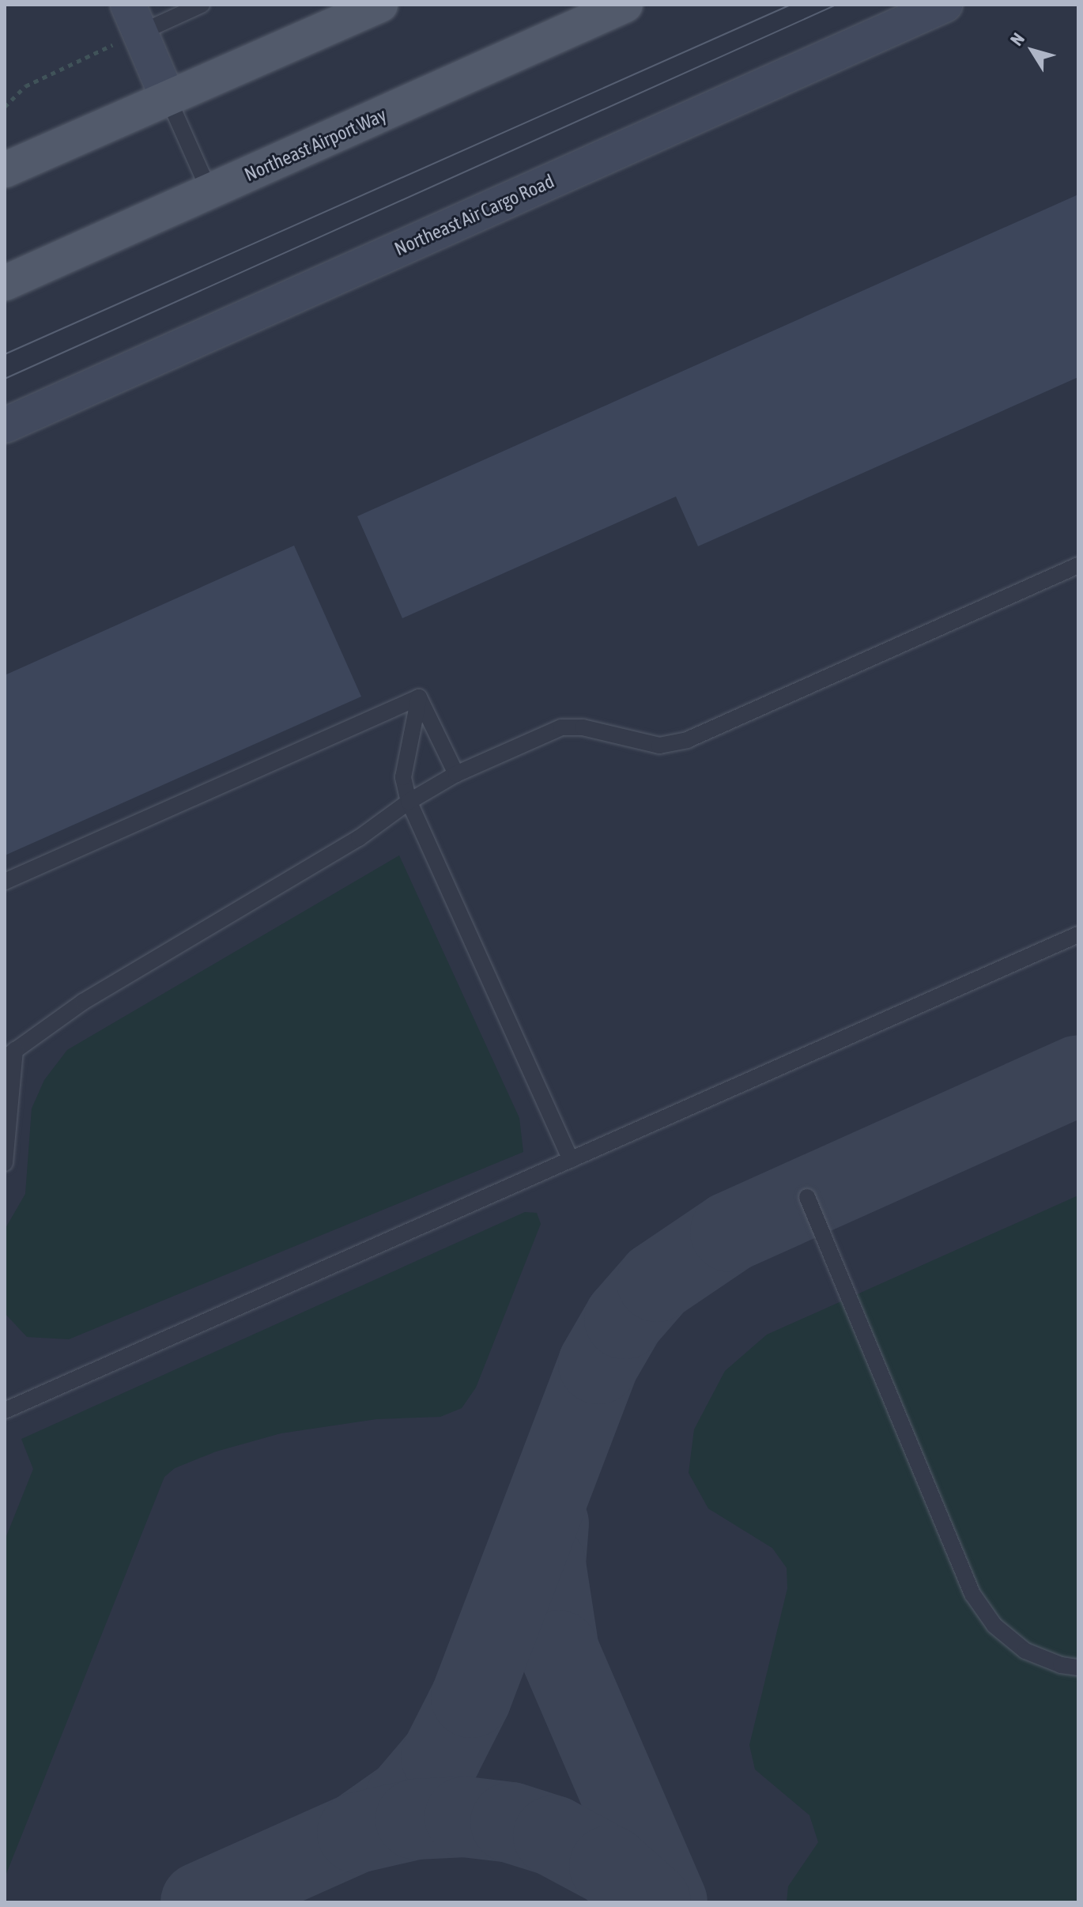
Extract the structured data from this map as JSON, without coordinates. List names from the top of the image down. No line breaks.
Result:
{"streets":{"main road":["Northeast Airport Way"],"street":["Northeast Air Cargo Road"]},"north":"top left"}
